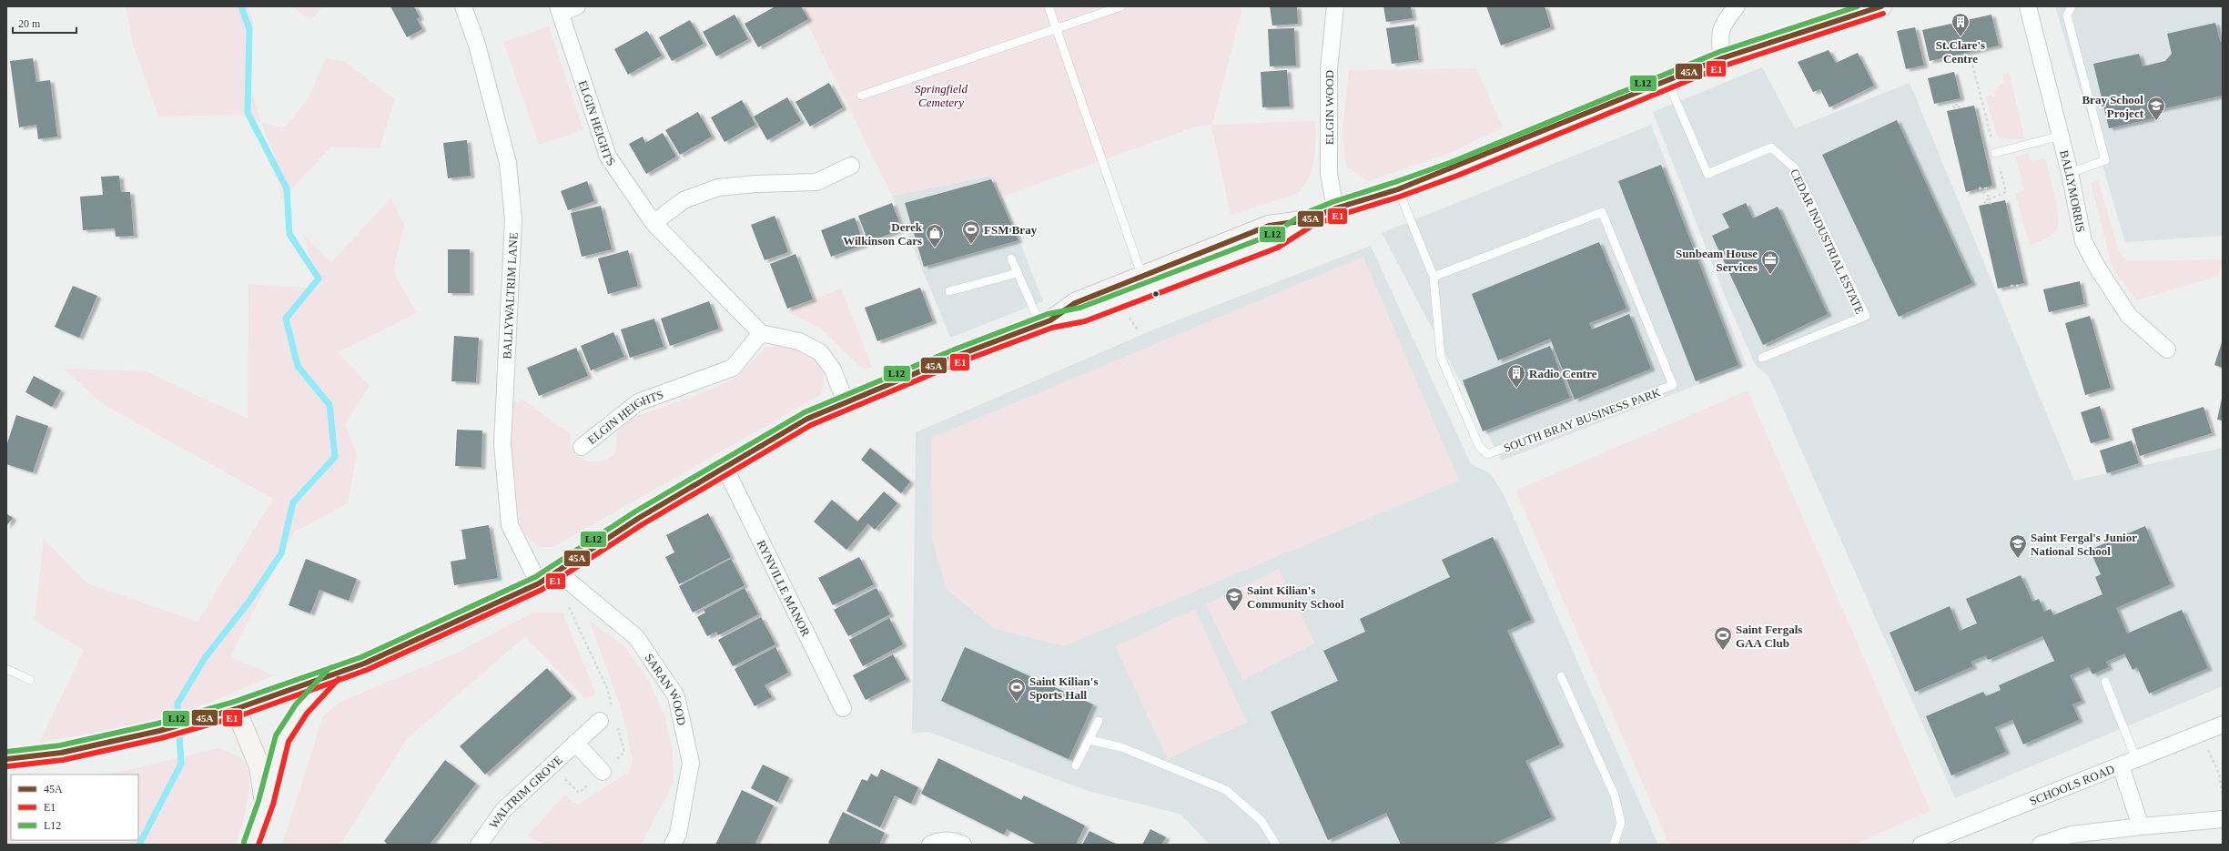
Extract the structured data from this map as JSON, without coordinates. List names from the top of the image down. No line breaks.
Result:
{"streets":{"street":["ELGIN WOOD","ELGIN HEIGHTS","BALLYMORRIS","BALLYWALTRIM LANE","RYNVILLE MANOR","SARAN WOOD","SCHOOLS ROAD","WALTRIM GROVE"],"lane":["CEDAR INDUSTRIAL ESTATE","SOUTH BRAY BUSINESS PARK"]},"parks":["Springfield Cemetery"],"places":{"building":["St.Clare's Centre","Radio Centre"],"school or university":["Bray School Project","Saint Fergal's Junior National School","Saint Kilian's Community School"],"sports":["FSM Bray","Saint Fergals GAA Club","Saint Kilian's Sports Hall"],"shop":["Derek Wilkinson Cars"],"office":["Sunbeam House Services"]},"lines":["transit line 45A","transit line L12","transit line E1"],"legend":["45A","E1","L12"],"scale_bar":"20 m"}
